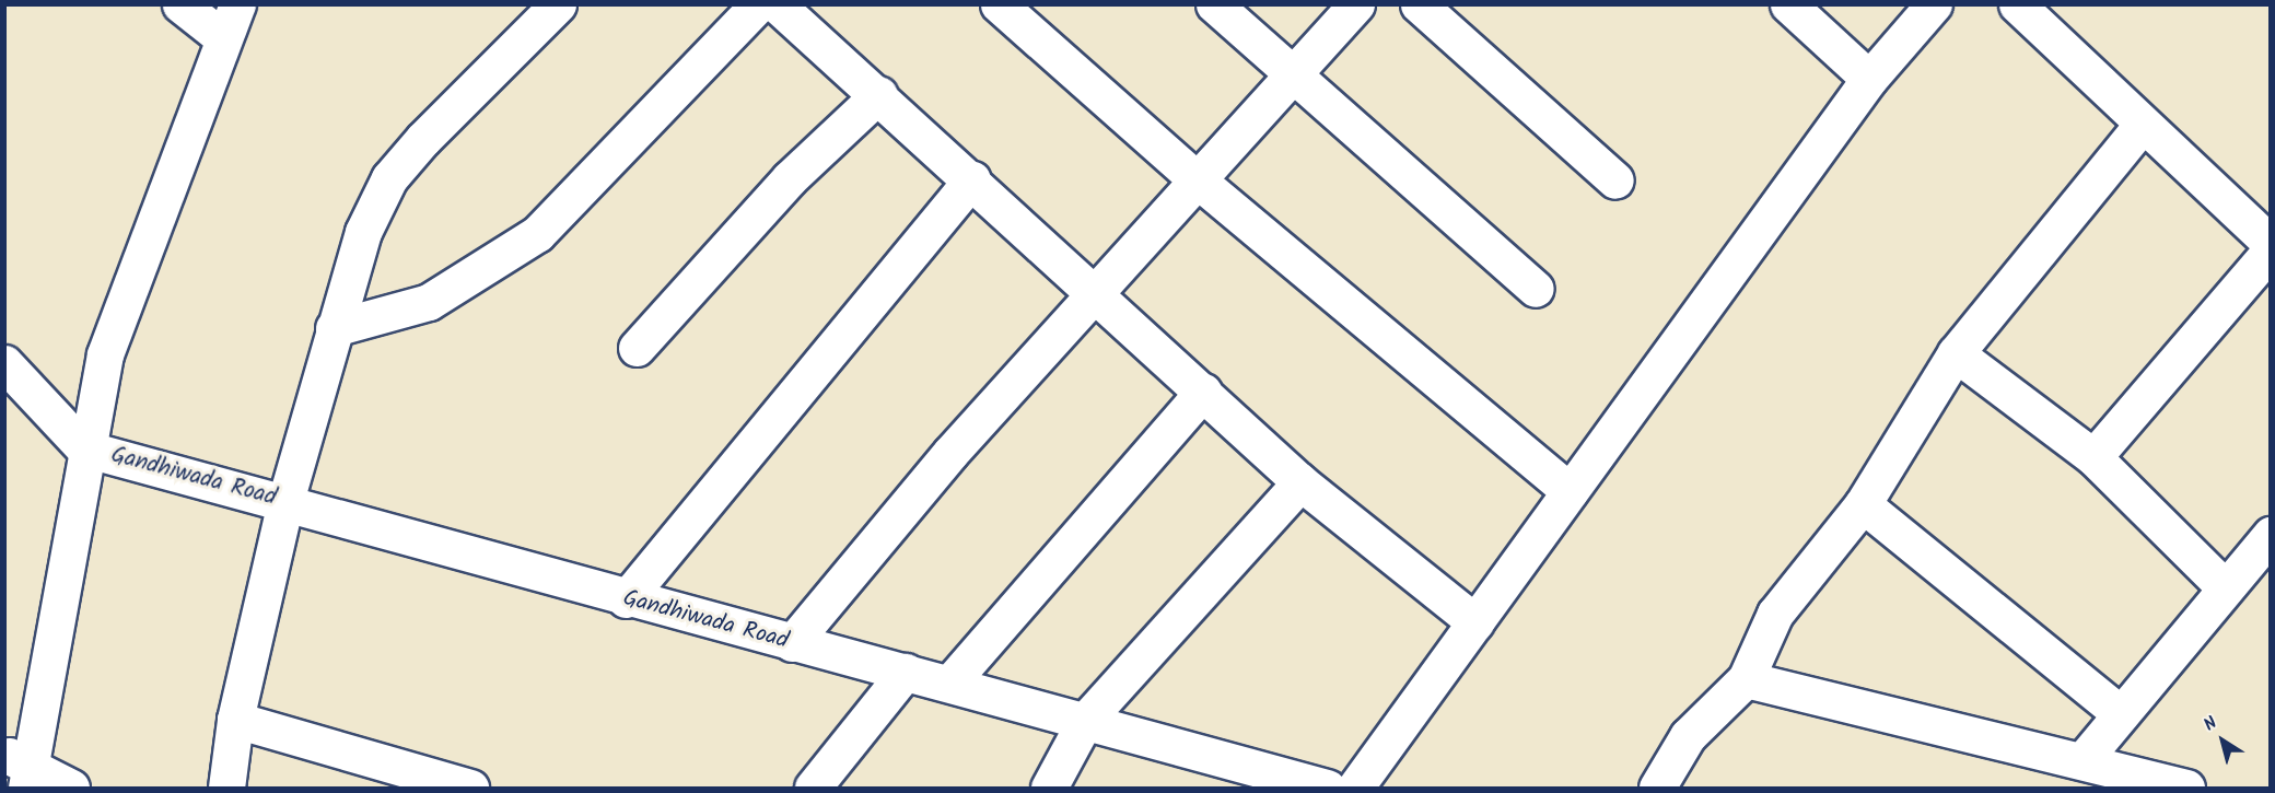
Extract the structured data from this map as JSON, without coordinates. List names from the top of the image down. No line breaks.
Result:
{"streets":{"street":["Gandhiwada Road"]},"north":"top left"}
